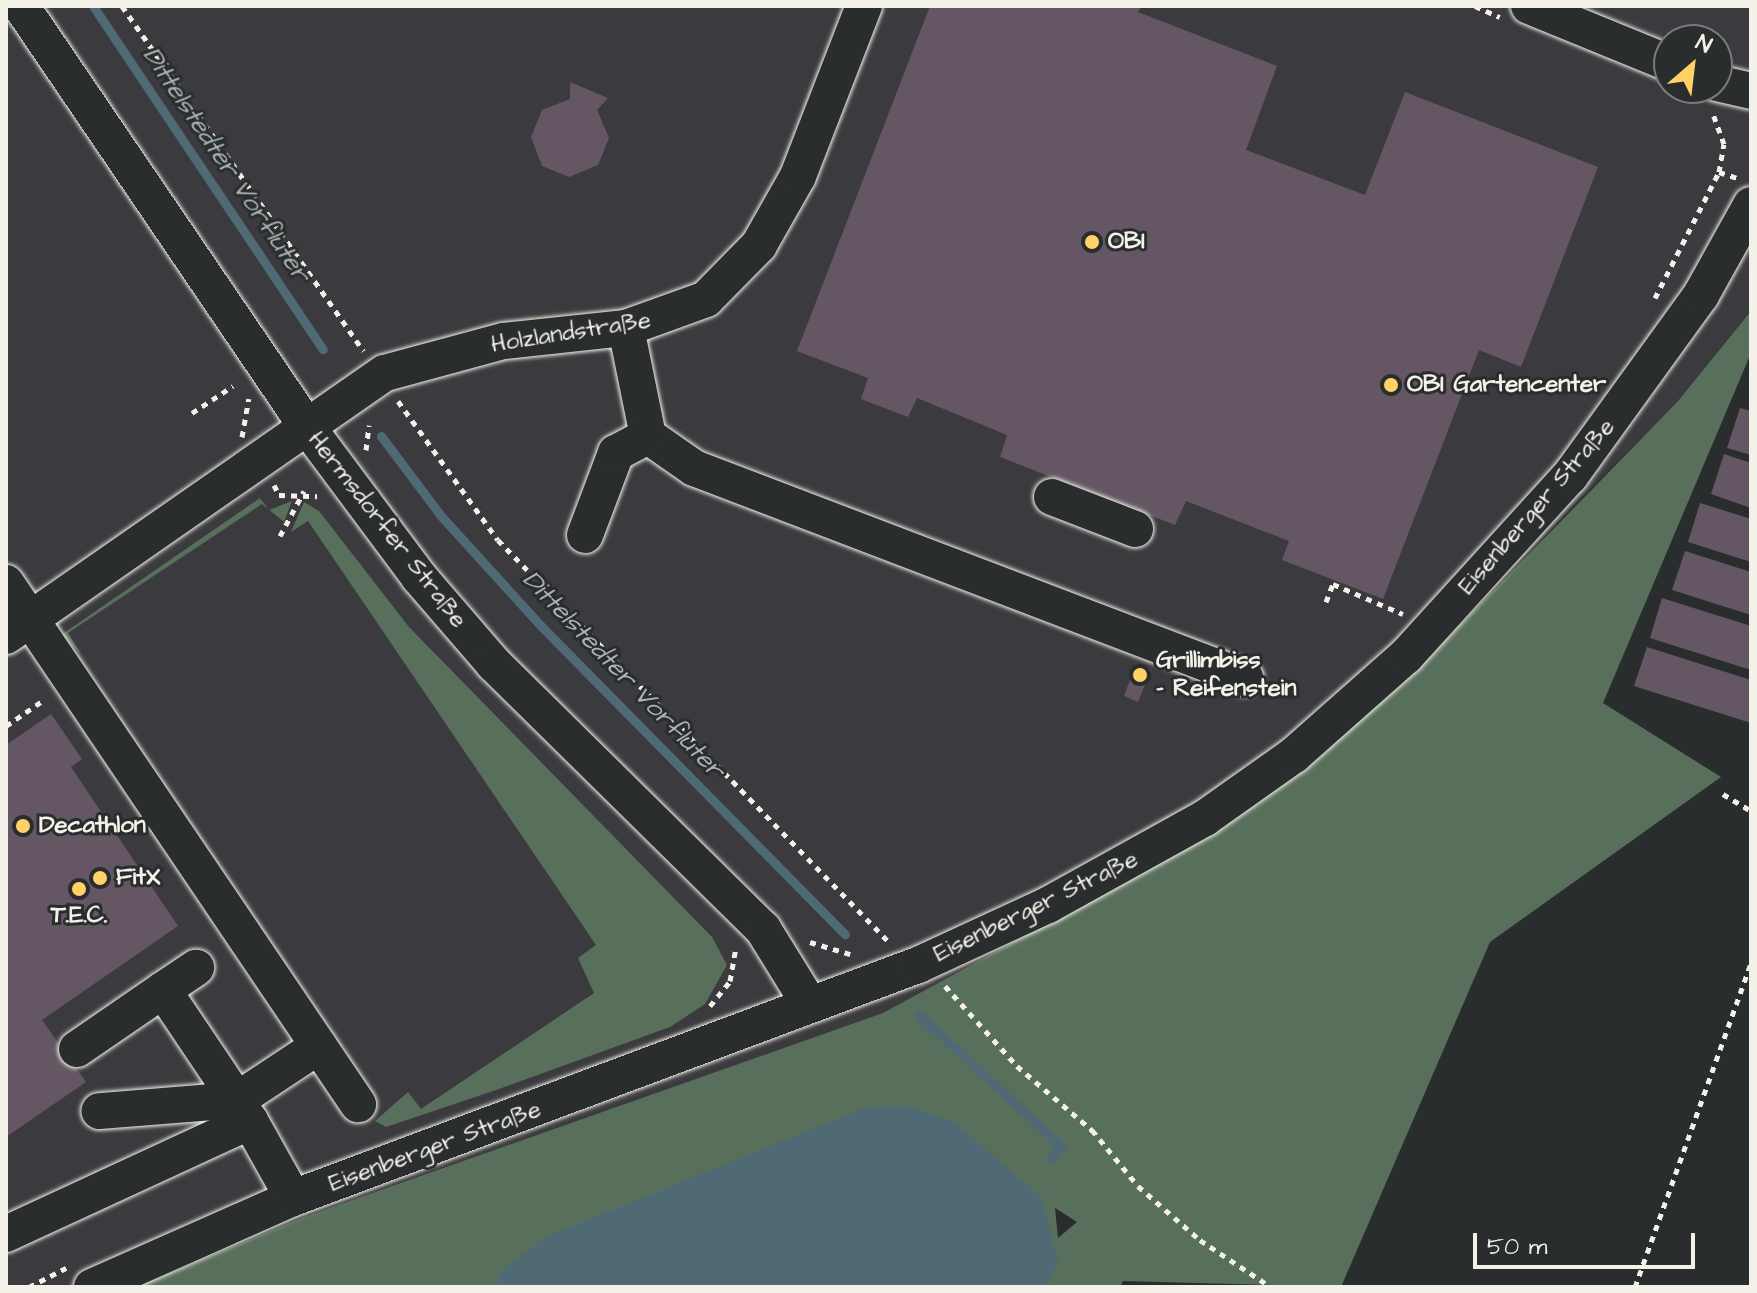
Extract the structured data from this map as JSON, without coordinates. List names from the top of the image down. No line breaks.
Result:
{"streets":{"street":["Holzlandstraße","Eisenberger Straße","Hermsdorfer Straße"]},"crossings":[["Holzlandstraße","Hermsdorfer Straße"],["Eisenberger Straße","Hermsdorfer Straße"]],"water":["Dittelstedter Vorfluter"],"places":["OBI","OBI Gartencenter","Grillimbiss - Reifenstein","Decathlon","FitX","T.E.C."],"scale_bar":"50 m","north":"top right"}
